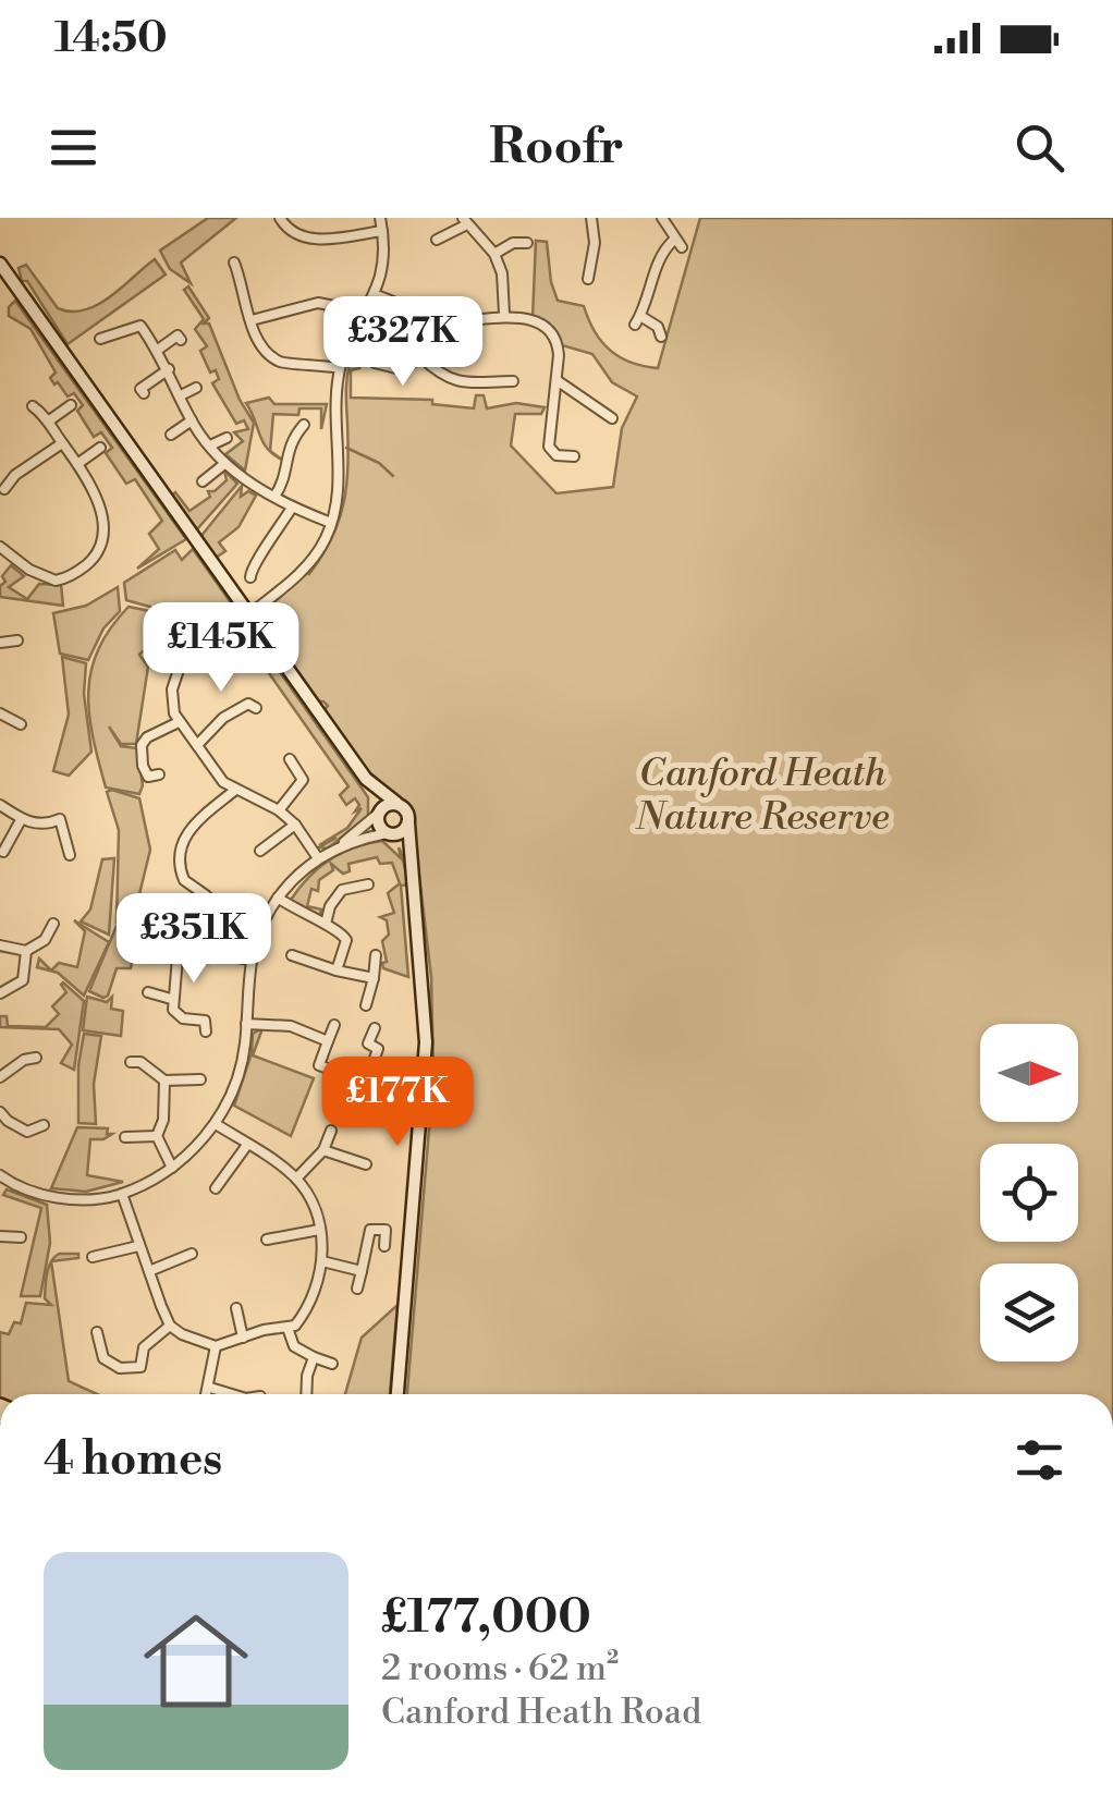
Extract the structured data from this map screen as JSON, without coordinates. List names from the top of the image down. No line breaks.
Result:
{"parks":["Canford Heath Nature Reserve"],"north":"right","page":{"status":"14:50","header":"Roofr","price":["£327K","£145K","£351K","£177K"],"heading":"4 homes","list":[{"name":"£177,000","note":"2 rooms · 62 m² · Canford Heath Road"}]}}
